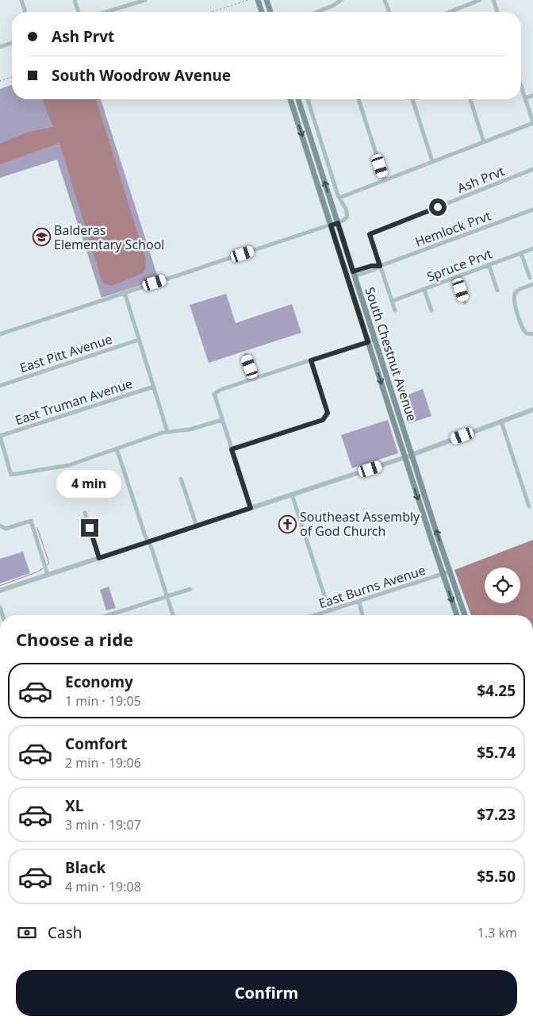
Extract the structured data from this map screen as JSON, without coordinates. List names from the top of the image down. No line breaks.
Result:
{"streets":{"main road":["South Chestnut Avenue"],"street":["Ash Prvt","Hemlock Prvt","Spruce Prvt","East Pitt Avenue","East Truman Avenue","East Burns Avenue"]},"crossings":[["Ash Prvt","Hemlock Prvt"],["Hemlock Prvt","South Chestnut Avenue"],["South Chestnut Avenue","East Burns Avenue"]],"places":{"school or university":["Balderas Elementary School"],"church":["Southeast Assembly of God Church"]},"page":{"banner":["Ash Prvt","South Woodrow Avenue"],"bubble":"4 min","heading":"Choose a ride","list":[{"name":"Economy","note":"1 min · 19:05","value":"$4.25"},{"name":"Comfort","note":"2 min · 19:06","value":"$5.74"},{"name":"XL","note":"3 min · 19:07","value":"$7.23"},{"name":"Black","note":"4 min · 19:08","value":"$5.50"}],"pay":["Cash","1.3 km"],"buttons":"Confirm"}}
